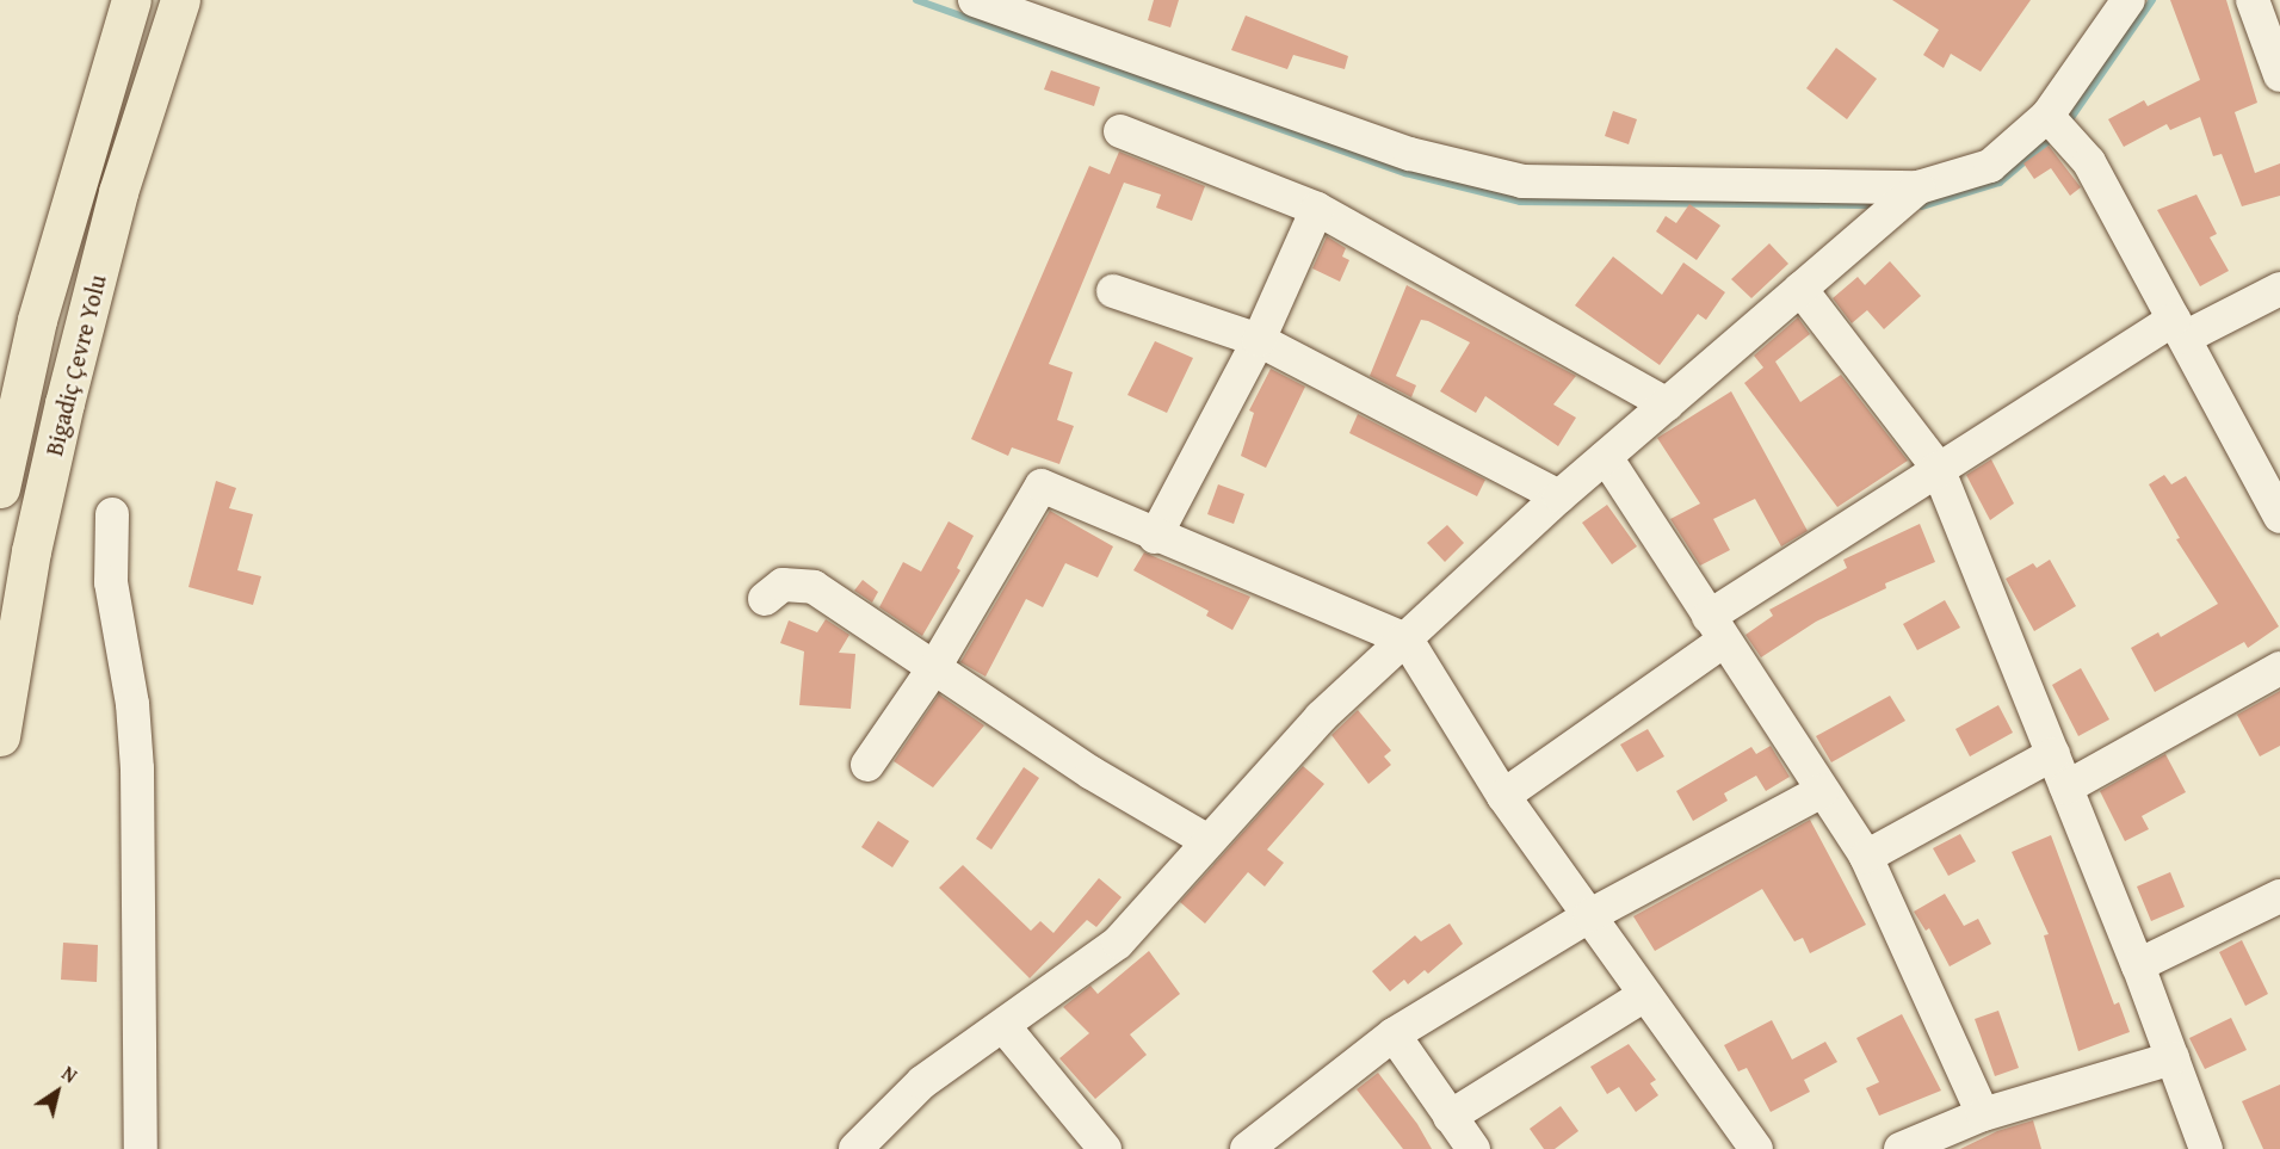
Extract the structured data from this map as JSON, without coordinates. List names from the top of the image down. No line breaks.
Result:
{"streets":{"highway":["Bigadiç Çevre Yolu"]},"north":"top right"}
